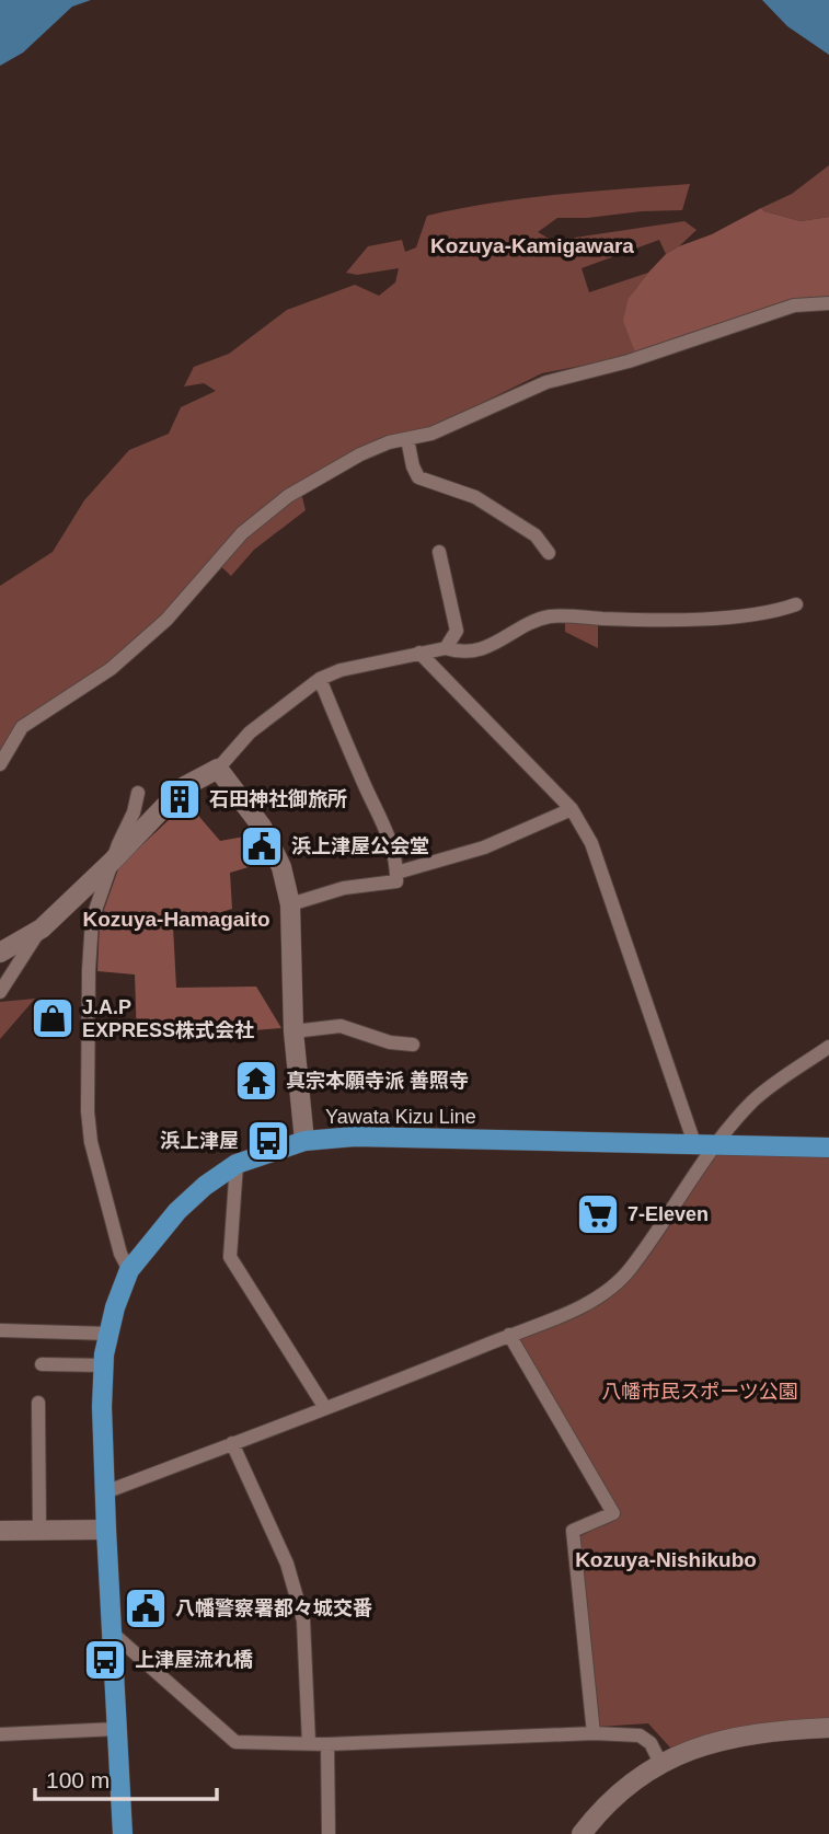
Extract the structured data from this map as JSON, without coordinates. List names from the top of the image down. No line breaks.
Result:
{"streets":{"main road":["Yawata Kizu Line"]},"districts":["Kozuya-Kamigawara","Kozuya-Hamagaito","Kozuya-Nishikubo"],"parks":["八幡市民スポーツ公園"],"places":{"building":["石田神社御旅所"],"public building":["浜上津屋公会堂","八幡警察署都々城交番"],"shop":["J.A.P EXPRESS株式会社"],"temple":["真宗本願寺派 善照寺"],"bus stop":["浜上津屋","上津屋流れ橋"],"supermarket":["7-Eleven"]},"scale_bar":"100 m"}
